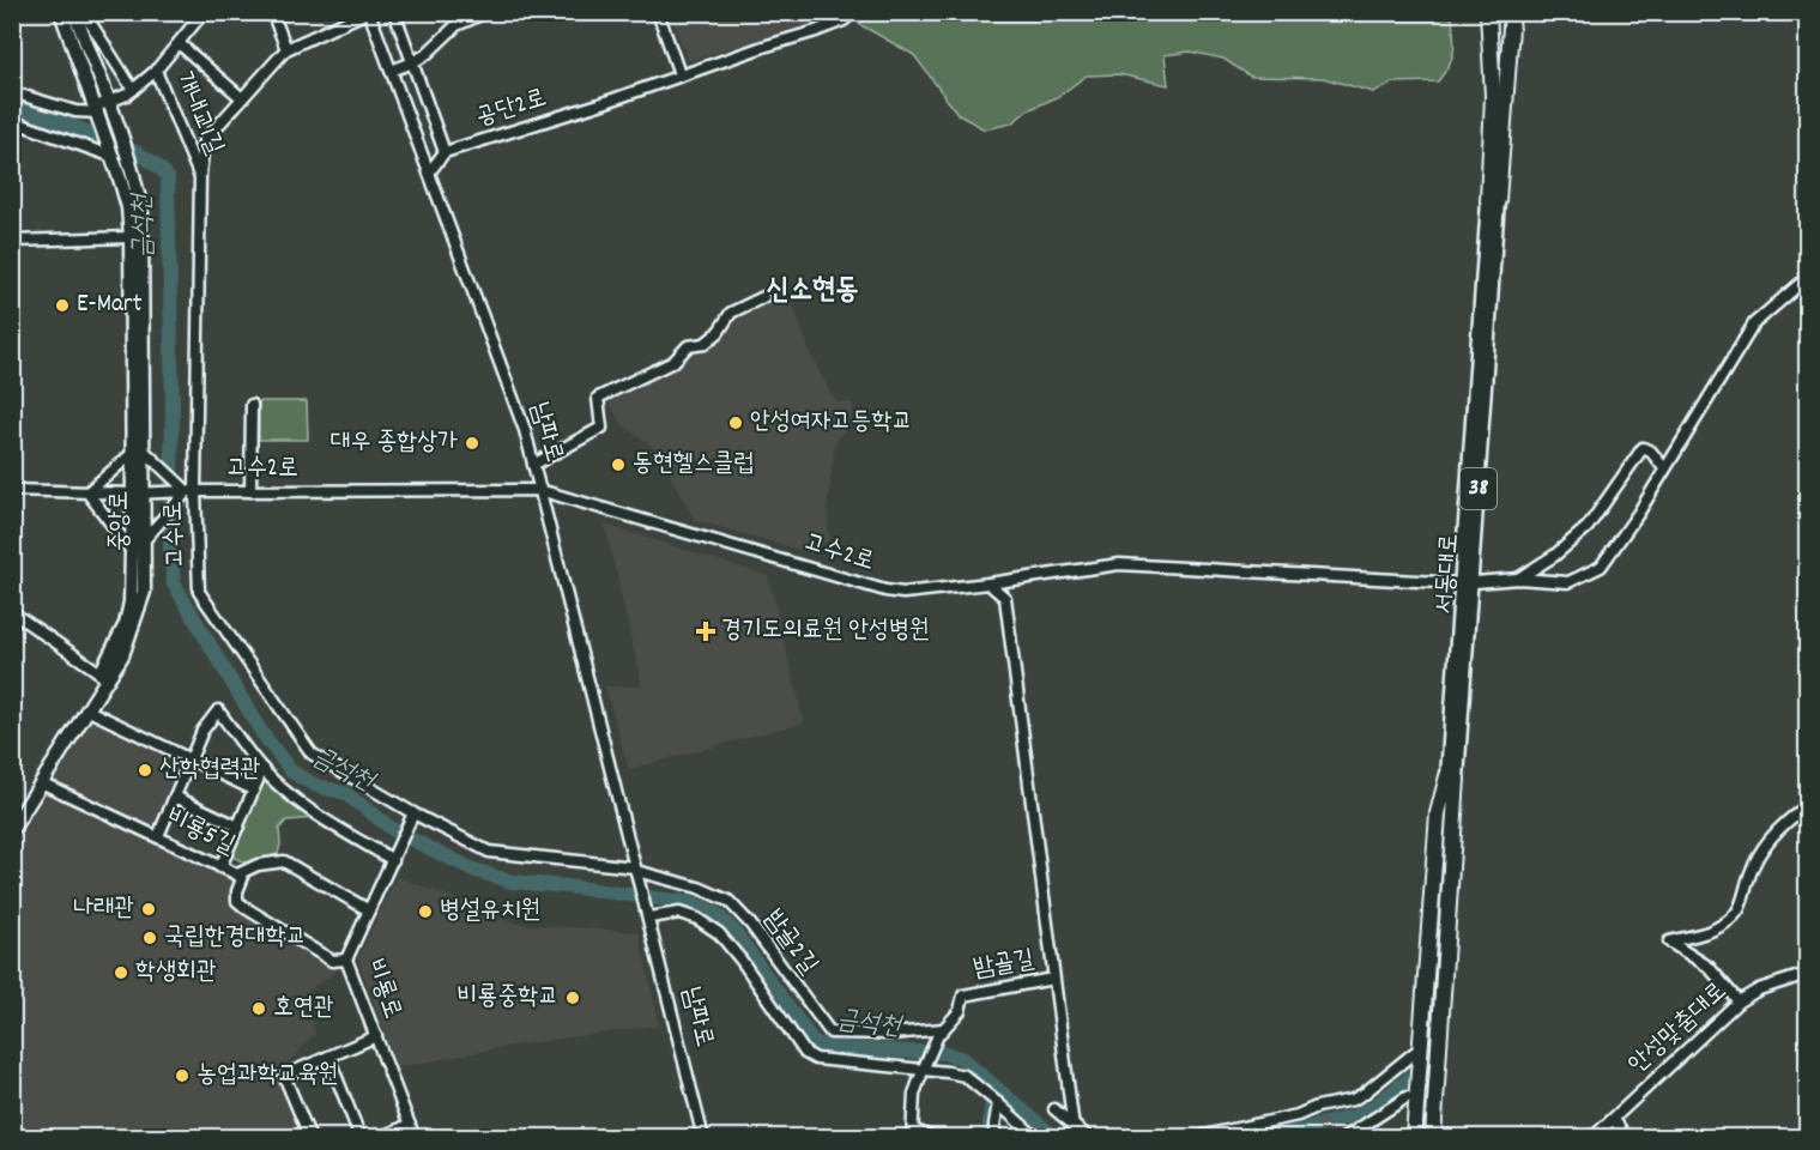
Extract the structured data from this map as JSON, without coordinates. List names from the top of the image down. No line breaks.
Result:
{"streets":{"highway":["38","서동대로"],"main road":["중앙로"],"street":["공단2로","개내교1길","남파로","고수2로","고수1로","비룡5길","밤골2길","밤골길","비룡로","안성맞춤대로"]},"crossings":[["개내교1길","중앙로"],["개내교1길","고수1로"],["남파로","고수2로"],["남파로","고수1로"],["남파로","밤골2길"],["고수2로","중앙로"],["고수2로","고수1로"],["고수2로","서동대로"],["중앙로","비룡5길"],["고수1로","밤골2길"],["고수1로","비룡로"],["비룡5길","비룡로"],["밤골2길","밤골길"]],"districts":["신소현동"],"water":["금석천"],"places":{"other":["E-Mart","안성여자고등학교","대우 종합상가","동현헬스클럽","산학협력관","나래관","병설유치원","국립한경대학교","학생회관","비룡중학교","호연관","농업과학교육원"],"health":["경기도의료원 안성병원"]}}
